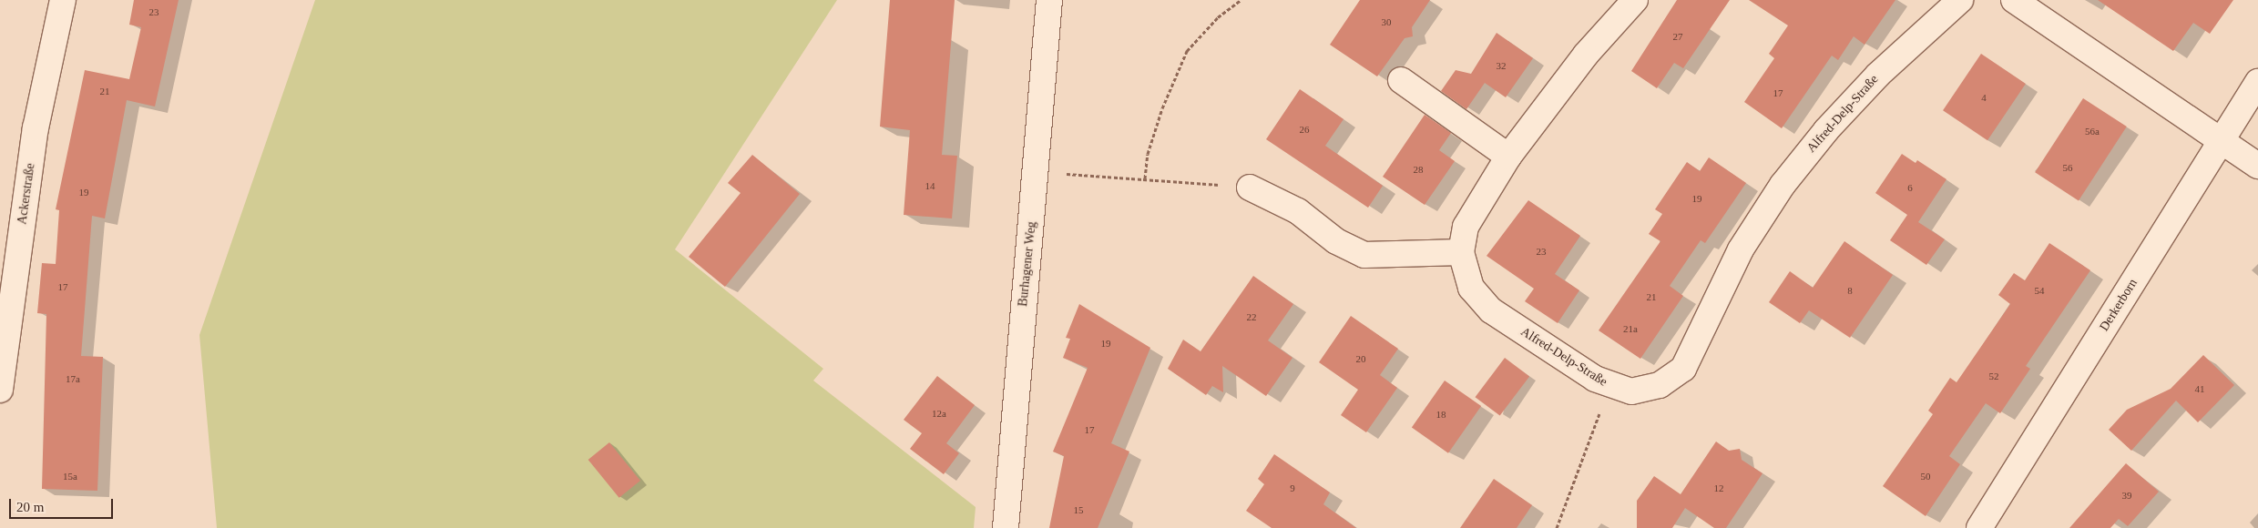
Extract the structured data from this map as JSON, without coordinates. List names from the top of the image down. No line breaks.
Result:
{"streets":{"street":["Alfred-Delp-Straße","Ackerstraße","Burhagener Weg","Derkerborn"]},"house_numbers":["23","30","27","32","21","17","4","26","56a","56","28","14","6","19","19","23","17","8","54","21","22","21a","19","20","52","17a","41","12a","18","17","15a","50","9","12","39","15"],"scale_bar":"20 m"}
